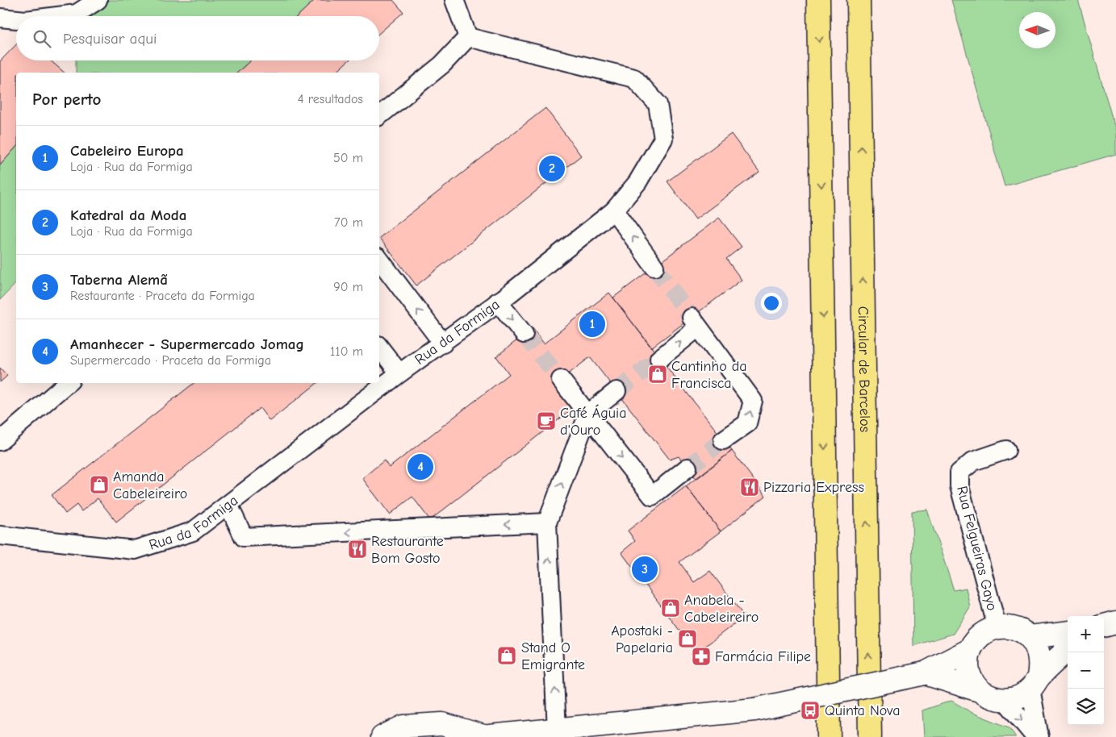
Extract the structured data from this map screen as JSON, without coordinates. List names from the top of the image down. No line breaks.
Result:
{"streets":{"main road":["Circular de Barcelos"],"street":["Rua da Formiga","Rua Felgueiras Gayo"]},"places":{"shop":["Cantinho da Francisca","Amanda Cabeleireiro","Anabela - Cabeleireiro","Apostaki - Papelaria","Stand O Emigrante"],"cafe":["Café Águia d'Ouro"],"restaurant":["Pizzaria Express","Restaurante Bom Gosto"],"pharmacy":["Farmácia Filipe"],"bus stop":["Quinta Nova"]},"north":"left","page":{"search":"Pesquisar aqui","heading":["Por perto","4 resultados"],"list":[{"mark":"1","name":"Cabeleiro Europa","note":"Loja · Rua da Formiga","value":"50 m"},{"mark":"2","name":"Katedral da Moda","note":"Loja · Rua da Formiga","value":"70 m"},{"mark":"3","name":"Taberna Alemã","note":"Restaurante · Praceta da Formiga","value":"90 m"},{"mark":"4","name":"Amanhecer - Supermercado Jomag","note":"Supermercado · Praceta da Formiga","value":"110 m"}],"pins":["2","1","4","3"],"map_buttons":["+","−"]}}
